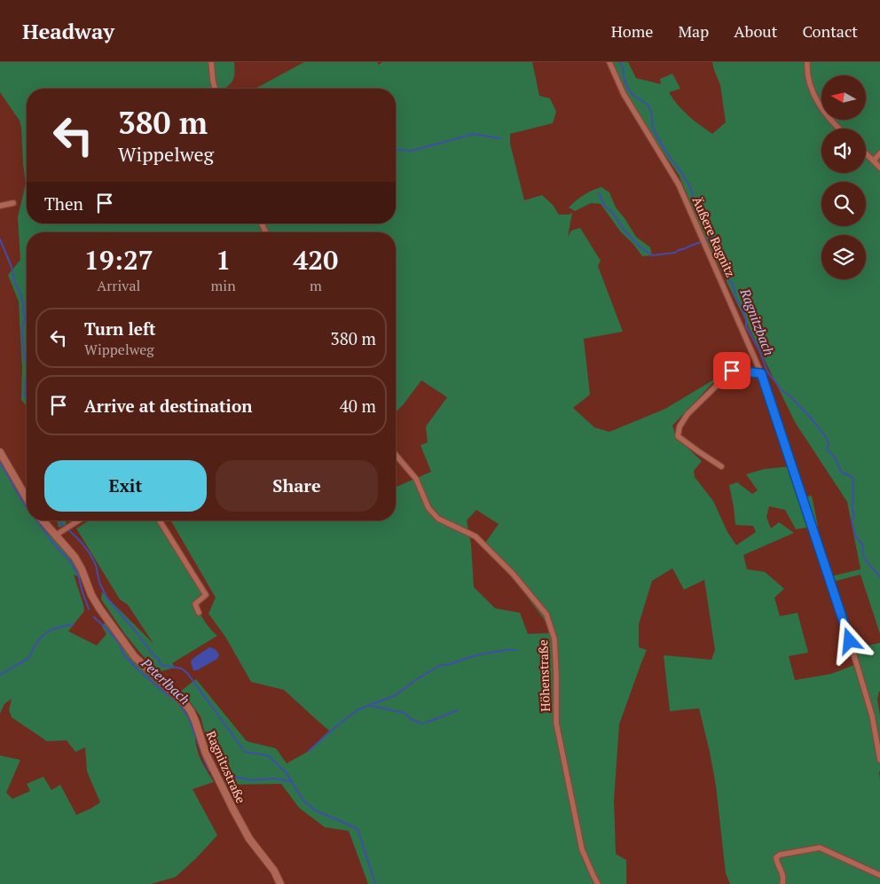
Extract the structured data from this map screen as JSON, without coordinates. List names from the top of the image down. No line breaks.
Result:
{"streets":{"main road":["Ragnitzstraße"],"street":["Äußere Ragnitz","Höhenstraße"]},"water":["Ragnitzbach","Peterlbach"],"north":"left","page":{"header":"Headway","nav":["Home","Map","About","Contact"],"turn":["380 m","Wippelweg"],"then":"Then","eta":["19:27","Arrival","1","min","420","m"],"list":[{"name":"Turn left","note":"Wippelweg","value":"380 m"},{"name":"Arrive at destination","value":"40 m"}],"buttons":["Exit","Share"]}}
